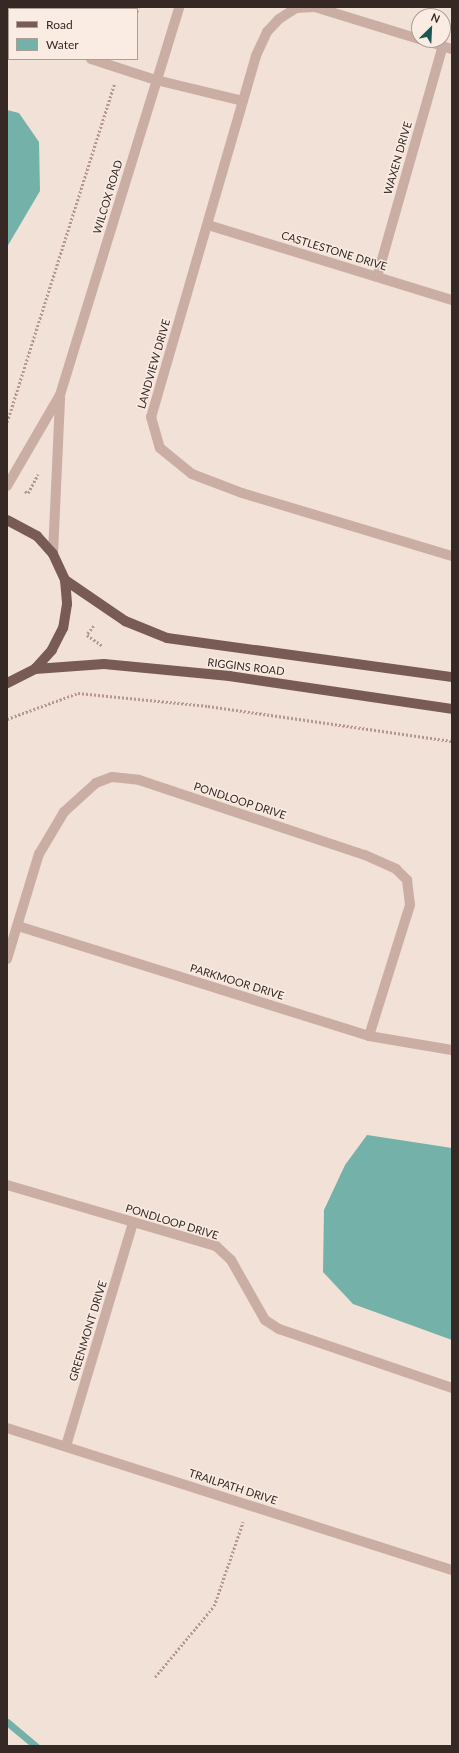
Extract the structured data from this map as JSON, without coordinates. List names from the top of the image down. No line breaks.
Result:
{"streets":{"main road":["RIGGINS ROAD"],"street":["WAXEN DRIVE","WILCOX ROAD","CASTLESTONE DRIVE","LANDVIEW DRIVE","PONDLOOP DRIVE","PARKMOOR DRIVE","GREENMONT DRIVE","TRAILPATH DRIVE"]},"crossings":[["WAXEN DRIVE","CASTLESTONE DRIVE"],["CASTLESTONE DRIVE","LANDVIEW DRIVE"],["PONDLOOP DRIVE","PARKMOOR DRIVE"],["PONDLOOP DRIVE","GREENMONT DRIVE"],["GREENMONT DRIVE","TRAILPATH DRIVE"]],"legend":["Road","Water"],"north":"top right"}
